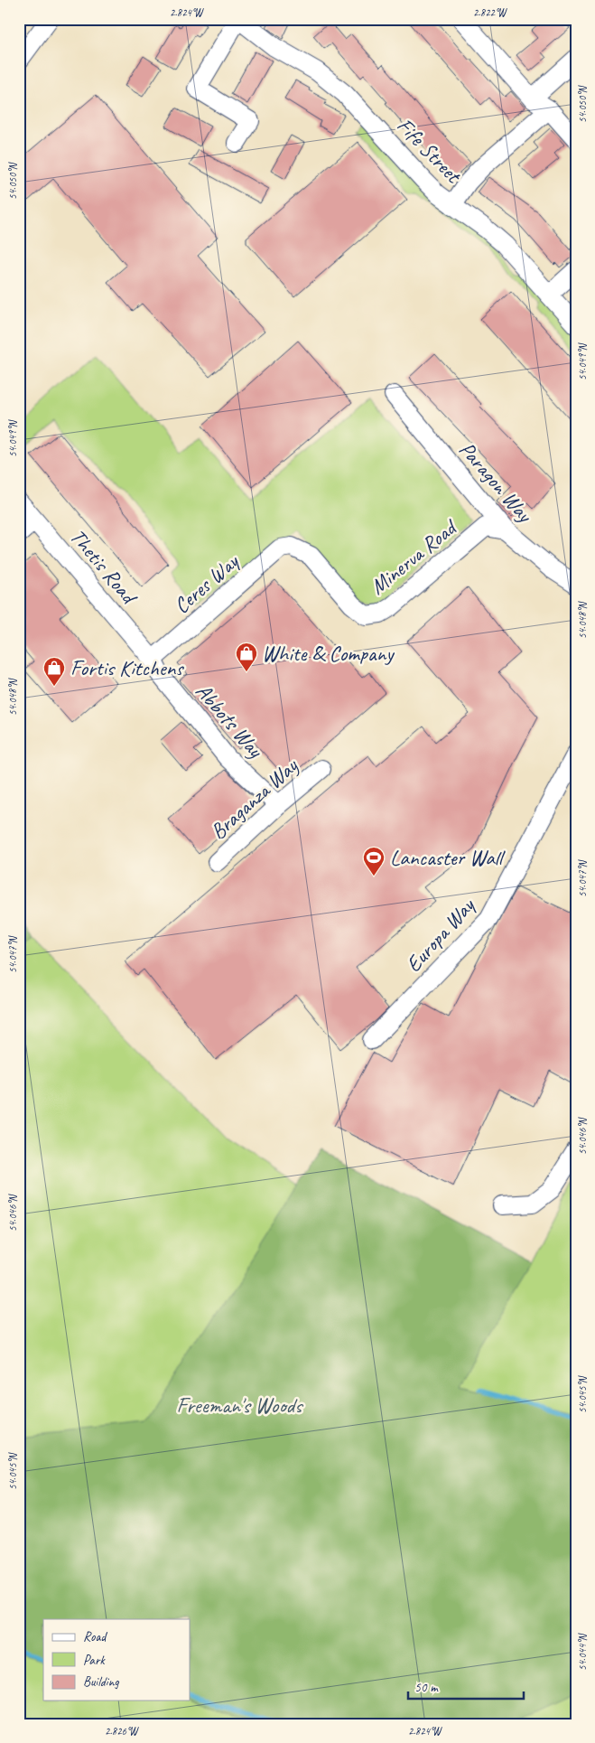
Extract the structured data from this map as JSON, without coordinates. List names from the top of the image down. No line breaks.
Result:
{"streets":{"street":["Fife Street","Paragon Way","Minerva Road","Thetis Road","Ceres Way","Abbots Way","Braganza Way","Europa Way"]},"crossings":[["Paragon Way","Minerva Road"],["Minerva Road","Ceres Way"],["Thetis Road","Ceres Way"],["Thetis Road","Abbots Way"],["Ceres Way","Abbots Way"],["Abbots Way","Braganza Way"]],"parks":["Freeman's Woods"],"places":{"shop":["White & Company","Fortis Kitchens"],"sports":["Lancaster Wall"]},"legend":["Road","Park","Building"],"scale_bar":"50 m","coordinates":["2.824°W","2.822°W","54.050°N","54.049°N","54.048°N","54.047°N","54.046°N","54.045°N","54.044°N","2.826°W"]}
